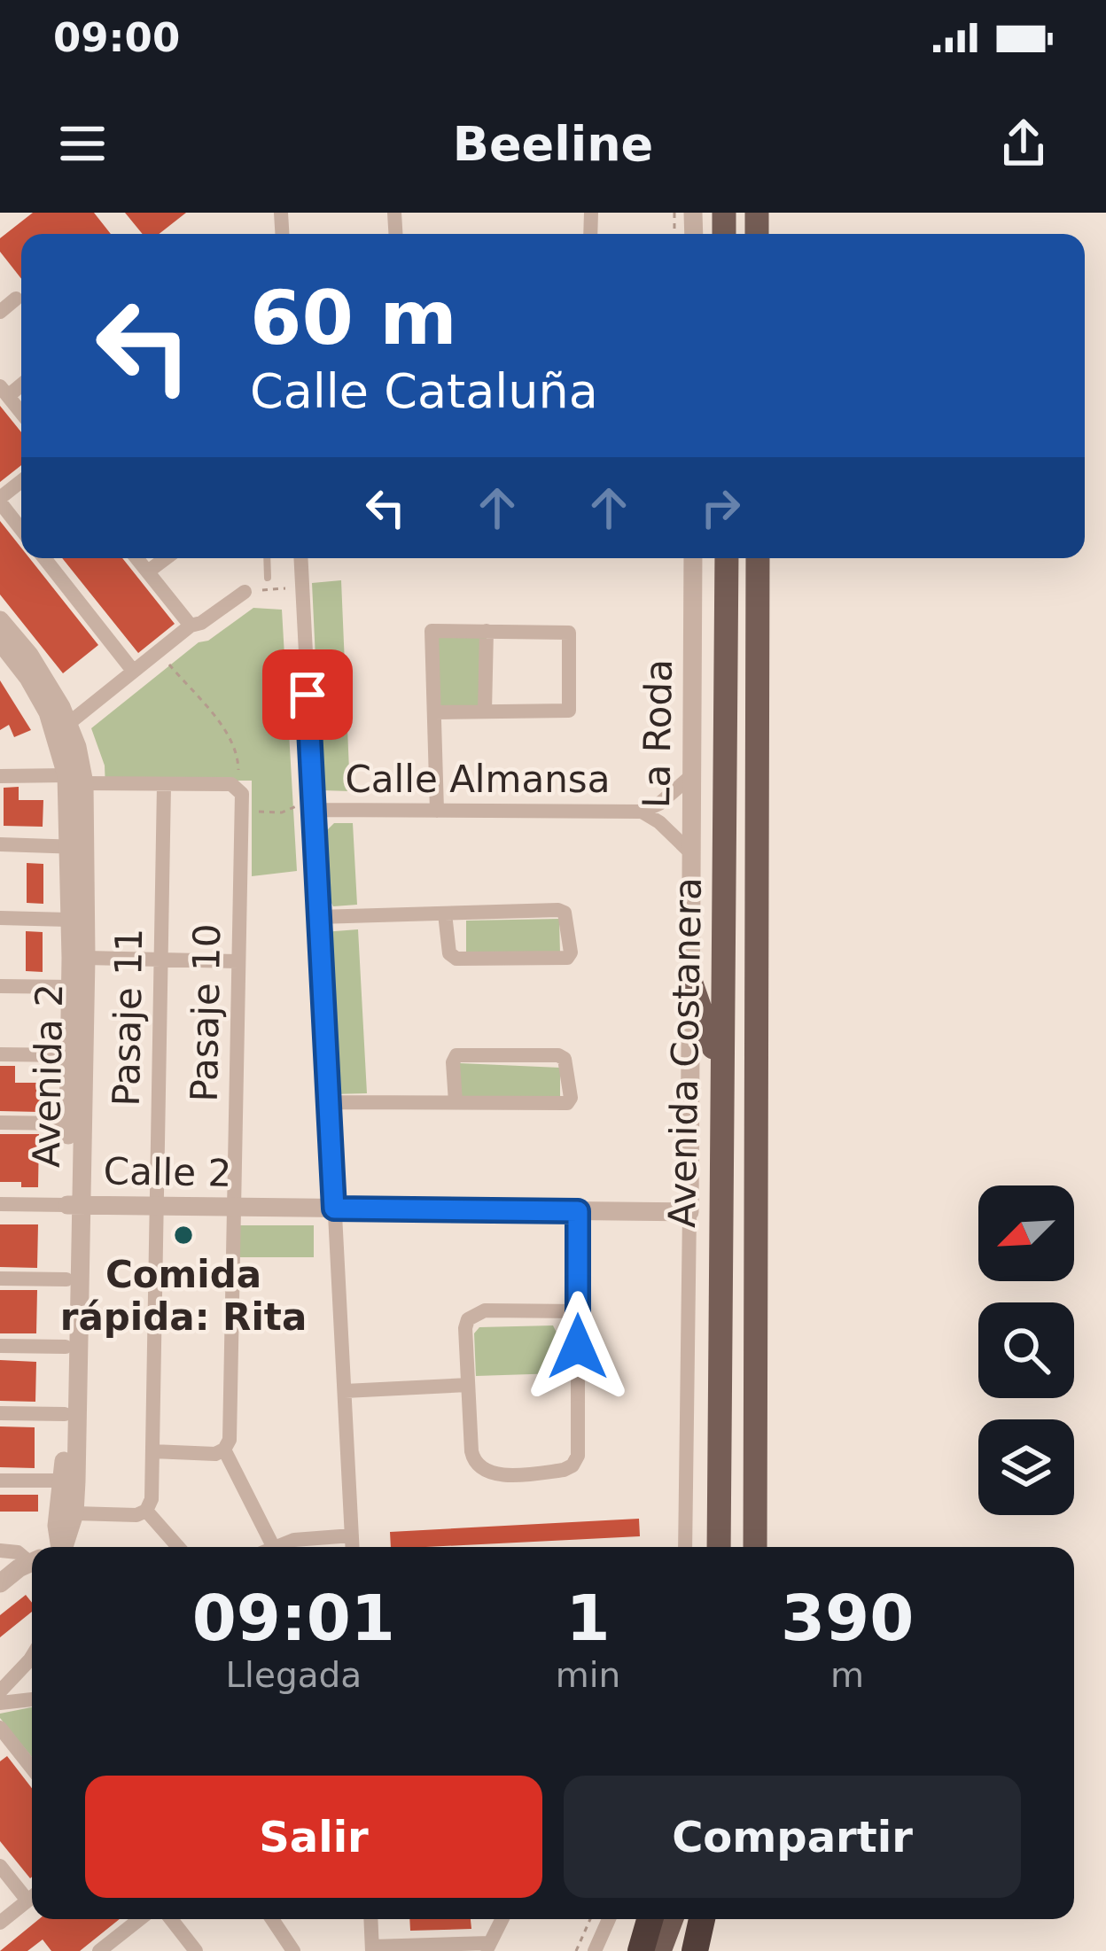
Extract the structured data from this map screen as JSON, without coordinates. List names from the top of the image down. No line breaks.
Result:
{"streets":{"main road":["Avenida Costanera"],"street":["La Roda","Calle Almansa","Pasaje 10","Pasaje 11","Avenida 2","Calle 2"]},"crossings":[["La Roda","Calle Almansa"],["La Roda","Calle 2"],["Pasaje 10","Calle 2"],["Pasaje 11","Avenida 2"],["Pasaje 11","Calle 2"],["Avenida 2","Calle 2"]],"places":["Comida rápida: Rita"],"north":"bottom left","page":{"status":"09:00","header":"Beeline","turn":["60 m","Calle Cataluña"],"eta":["09:01","Llegada","1","min","390","m"],"buttons":["Salir","Compartir"]}}
